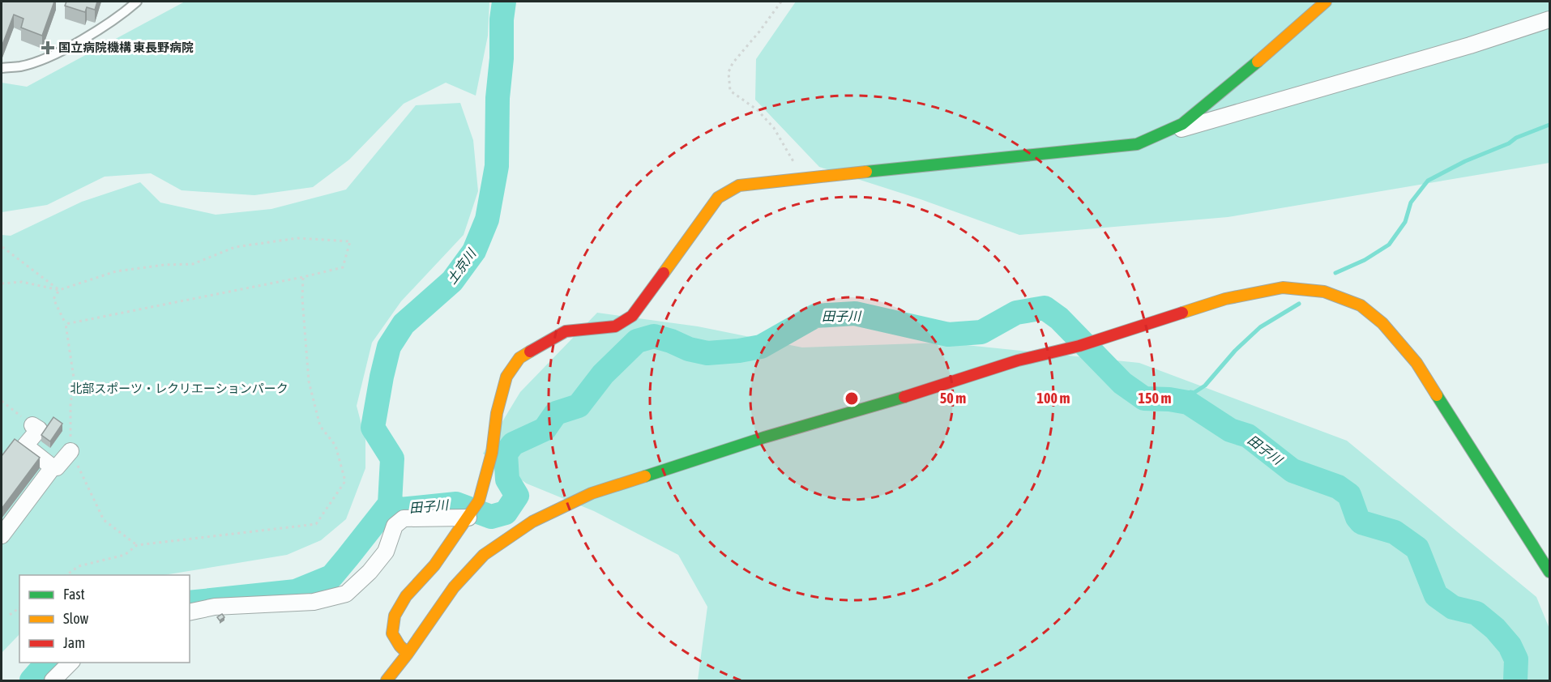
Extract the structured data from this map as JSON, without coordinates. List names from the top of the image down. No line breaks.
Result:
{"water":["土京川","田子川"],"parks":["北部スポーツ・レクリエーションパーク"],"places":{"health":["国立病院機構 東長野病院"]},"legend":["Fast","Slow","Jam"],"rings":["50 m","100 m","150 m"]}
